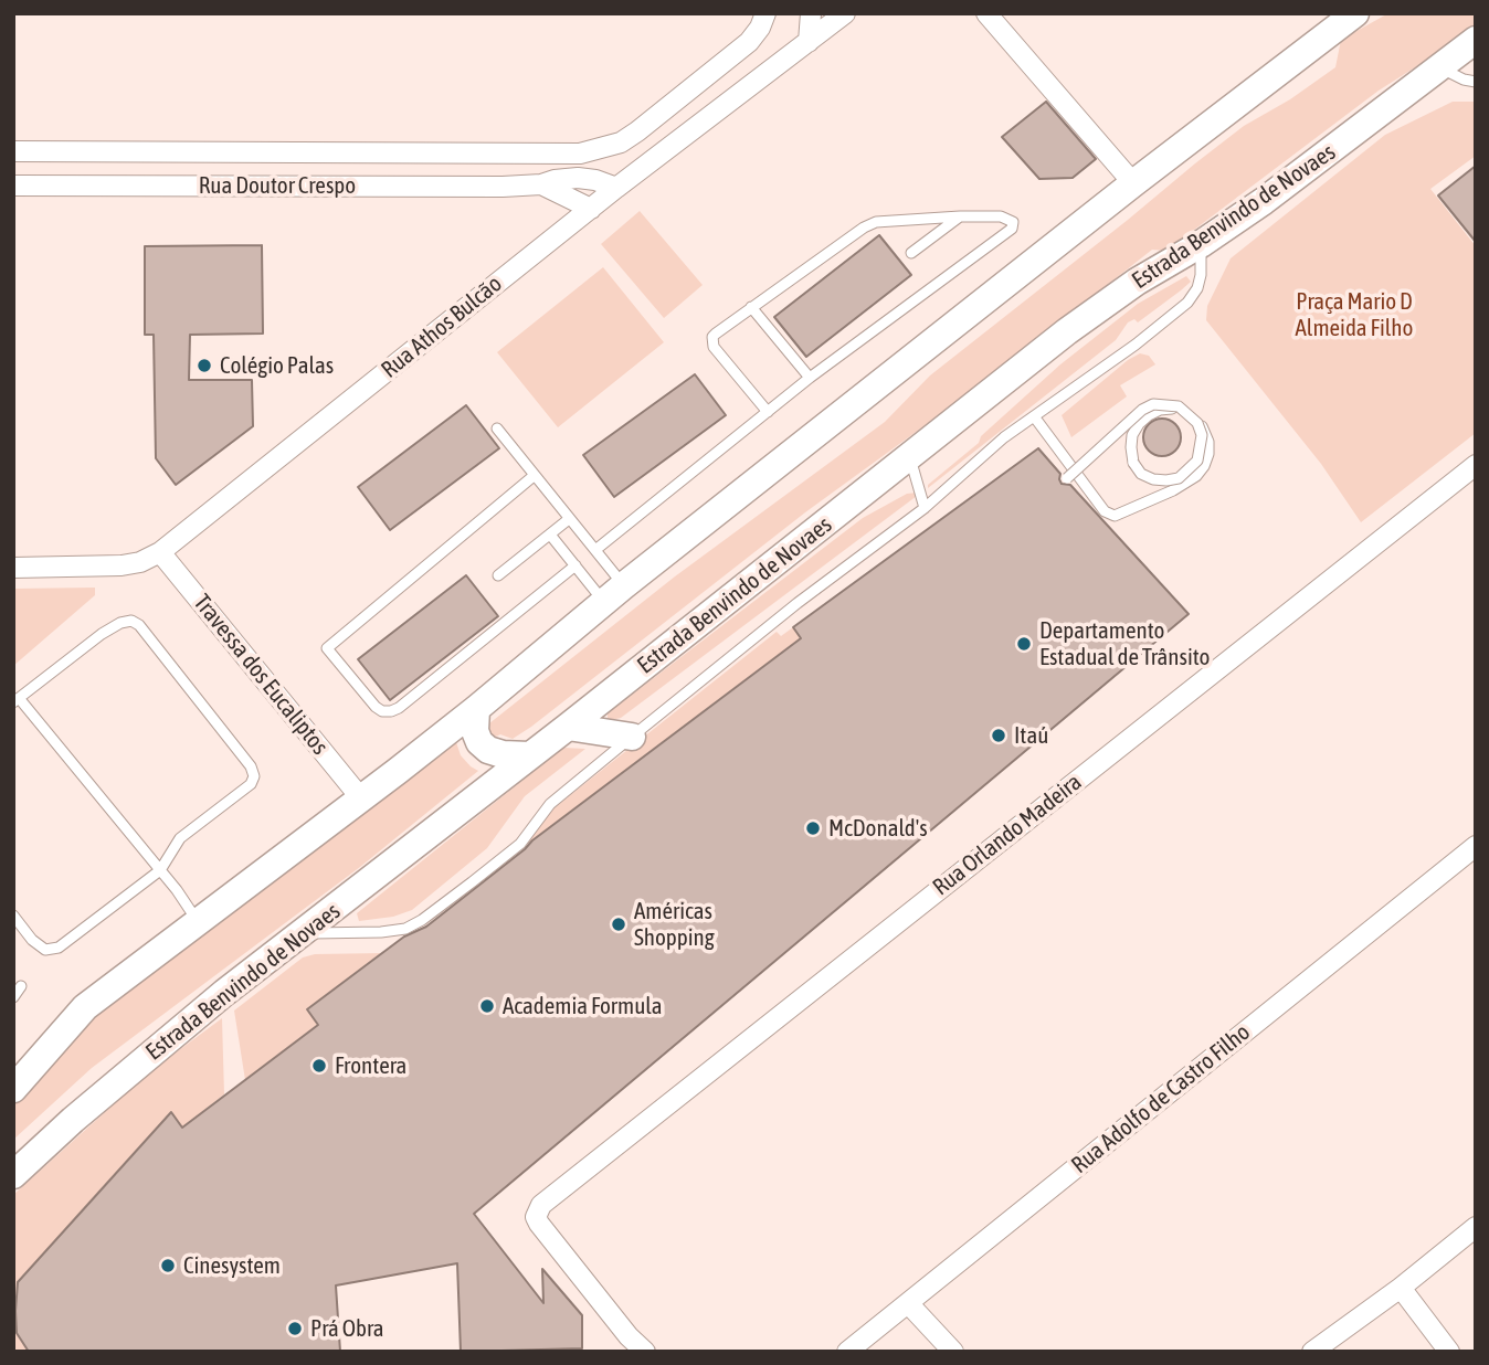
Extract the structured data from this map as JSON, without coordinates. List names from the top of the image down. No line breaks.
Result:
{"streets":{"street":["Rua Doutor Crespo","Estrada Benvindo de Novaes","Rua Athos Bulcão","Travessa dos Eucaliptos","Rua Orlando Madeira","Rua Adolfo de Castro Filho"]},"crossings":[["Rua Doutor Crespo","Rua Athos Bulcão"],["Rua Athos Bulcão","Travessa dos Eucaliptos"]],"parks":["Praça Mario D Almeida Filho"],"places":["Colégio Palas","Departamento Estadual de Trânsito","Itaú","McDonald's","Américas Shopping","Academia Formula","Frontera","Cinesystem","Prá Obra"]}
